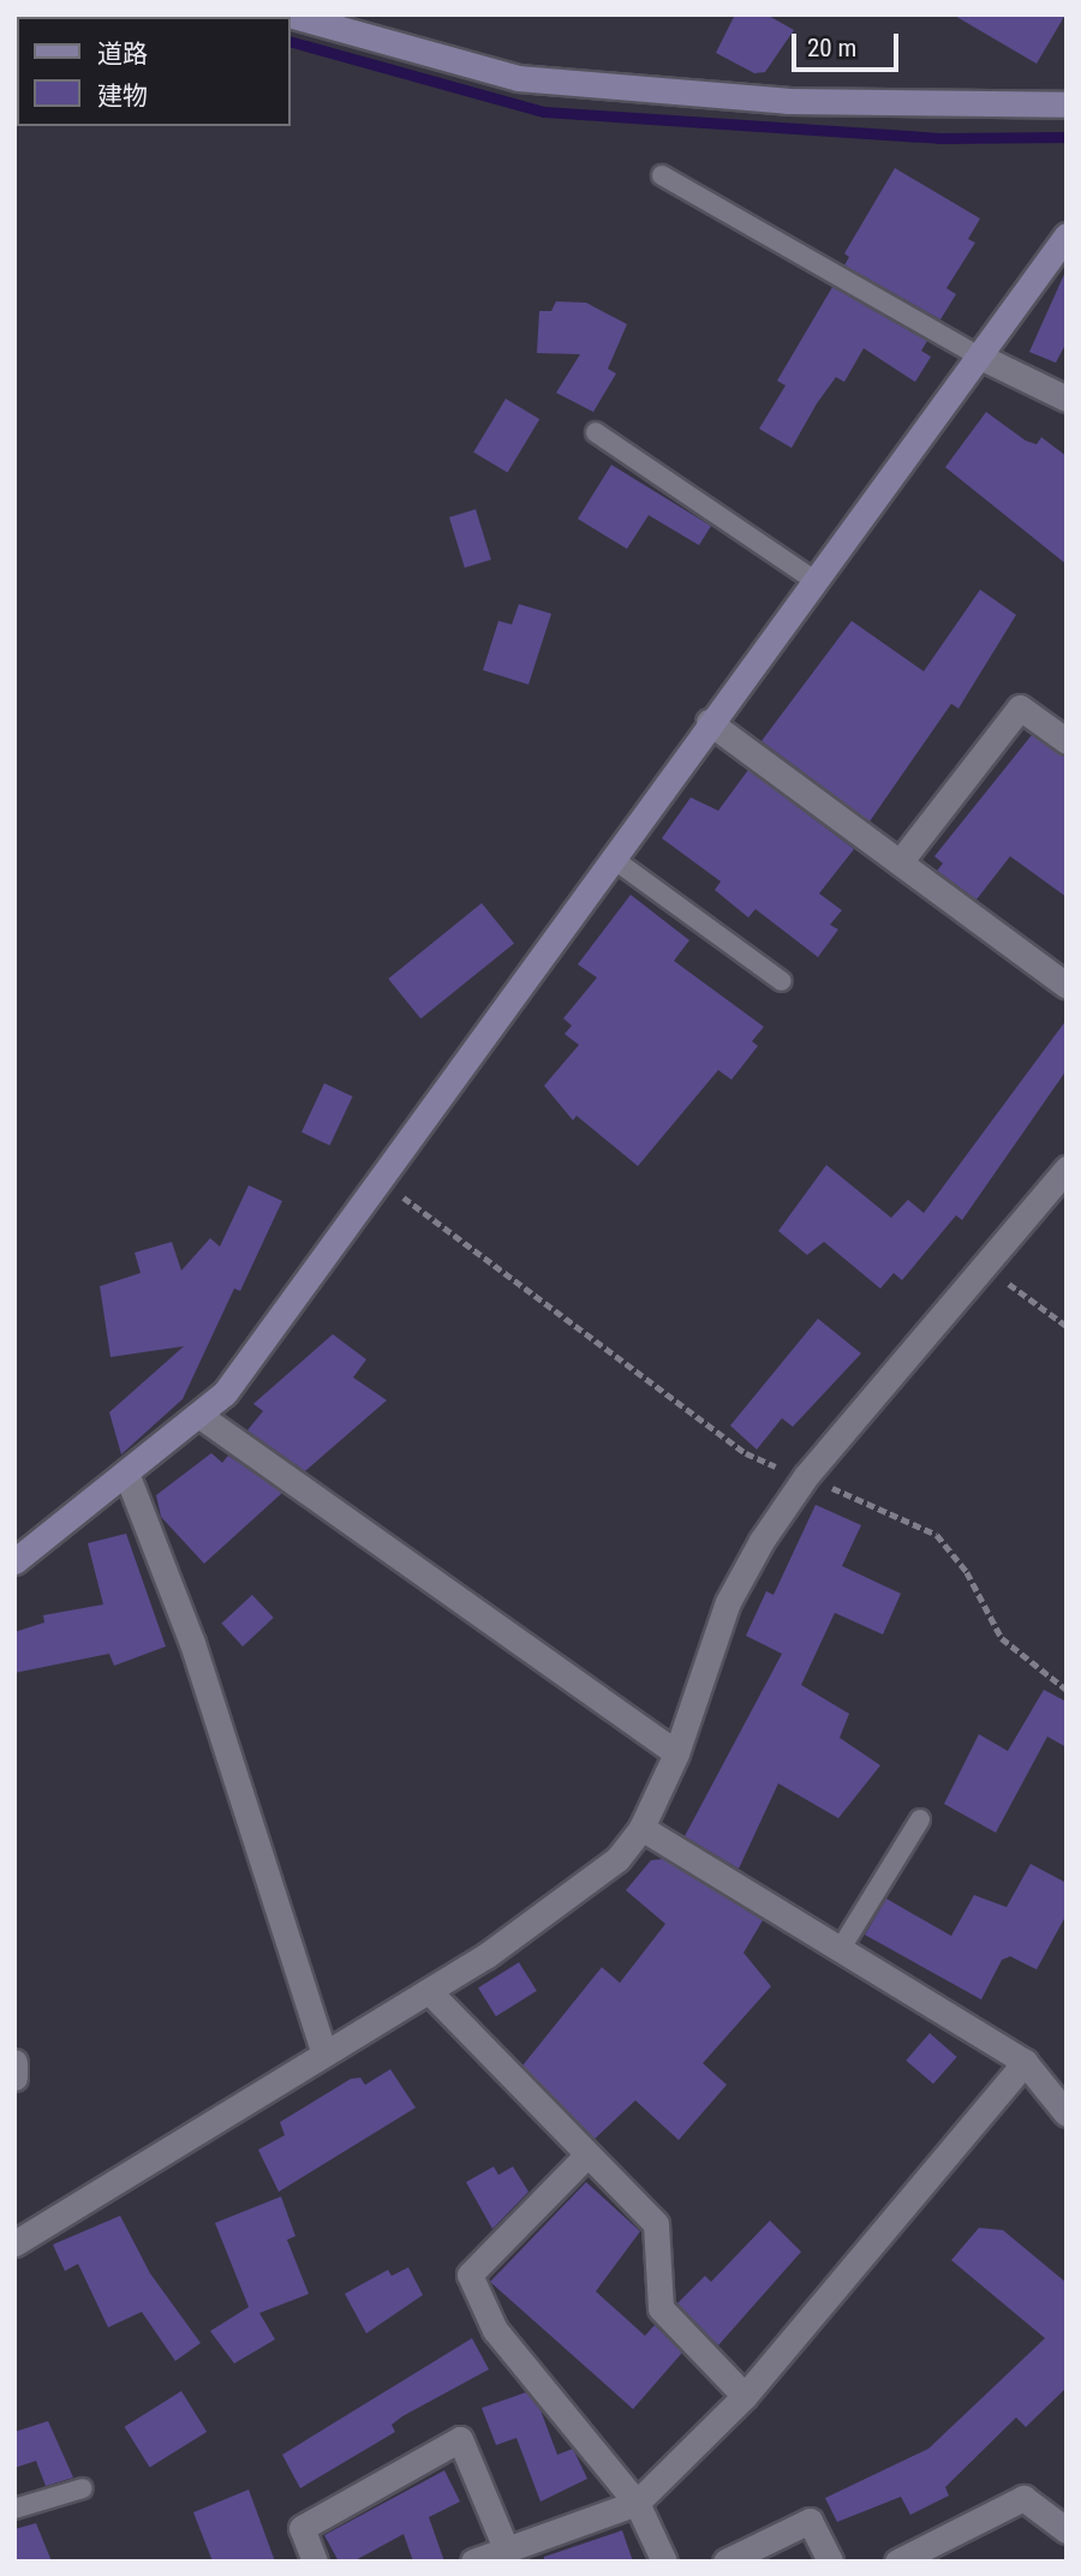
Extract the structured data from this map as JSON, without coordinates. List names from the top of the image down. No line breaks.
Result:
{"legend":["道路","建物"],"scale_bar":"20 m"}
